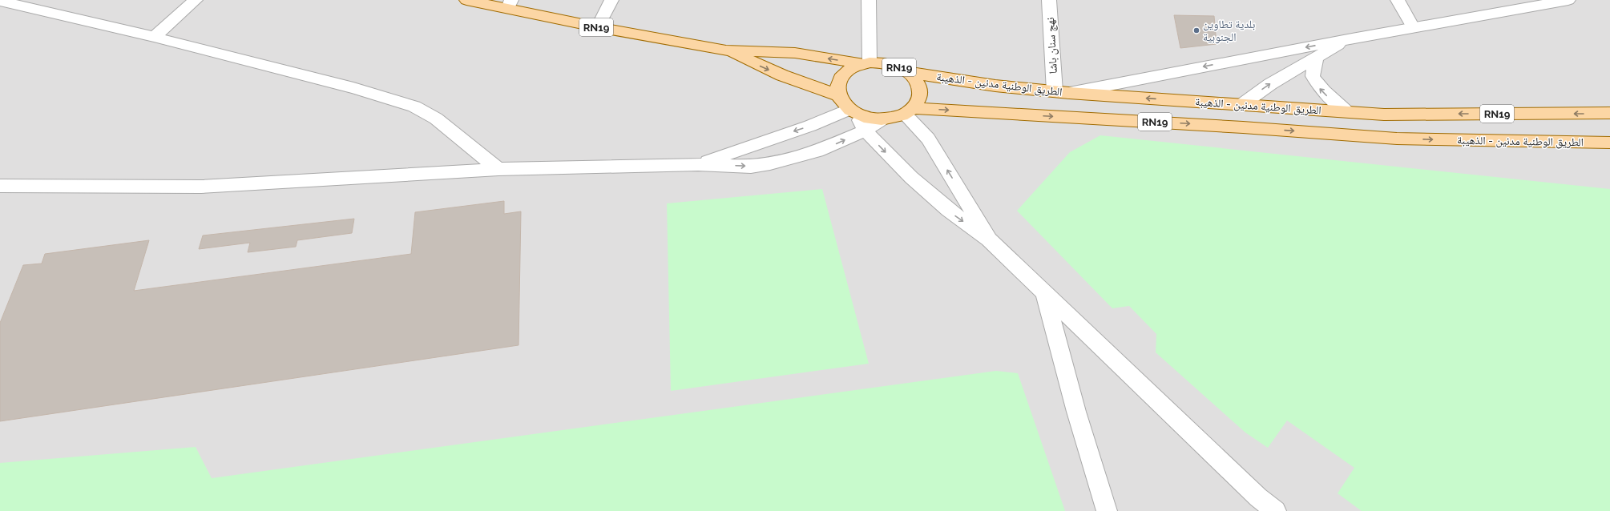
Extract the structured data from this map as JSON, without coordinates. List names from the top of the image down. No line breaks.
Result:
{"streets":{"main road":["RN19","الطريق الوطنية مدنين - الذهيبة"],"street":["نهج سنان باشا"]},"crossings":[["RN19","الطريق الوطنية مدنين - الذهيبة"],["نهج سنان باشا","الطريق الوطنية مدنين - الذهيبة"]],"places":["بلدية تطاوين الجنوبية"]}
